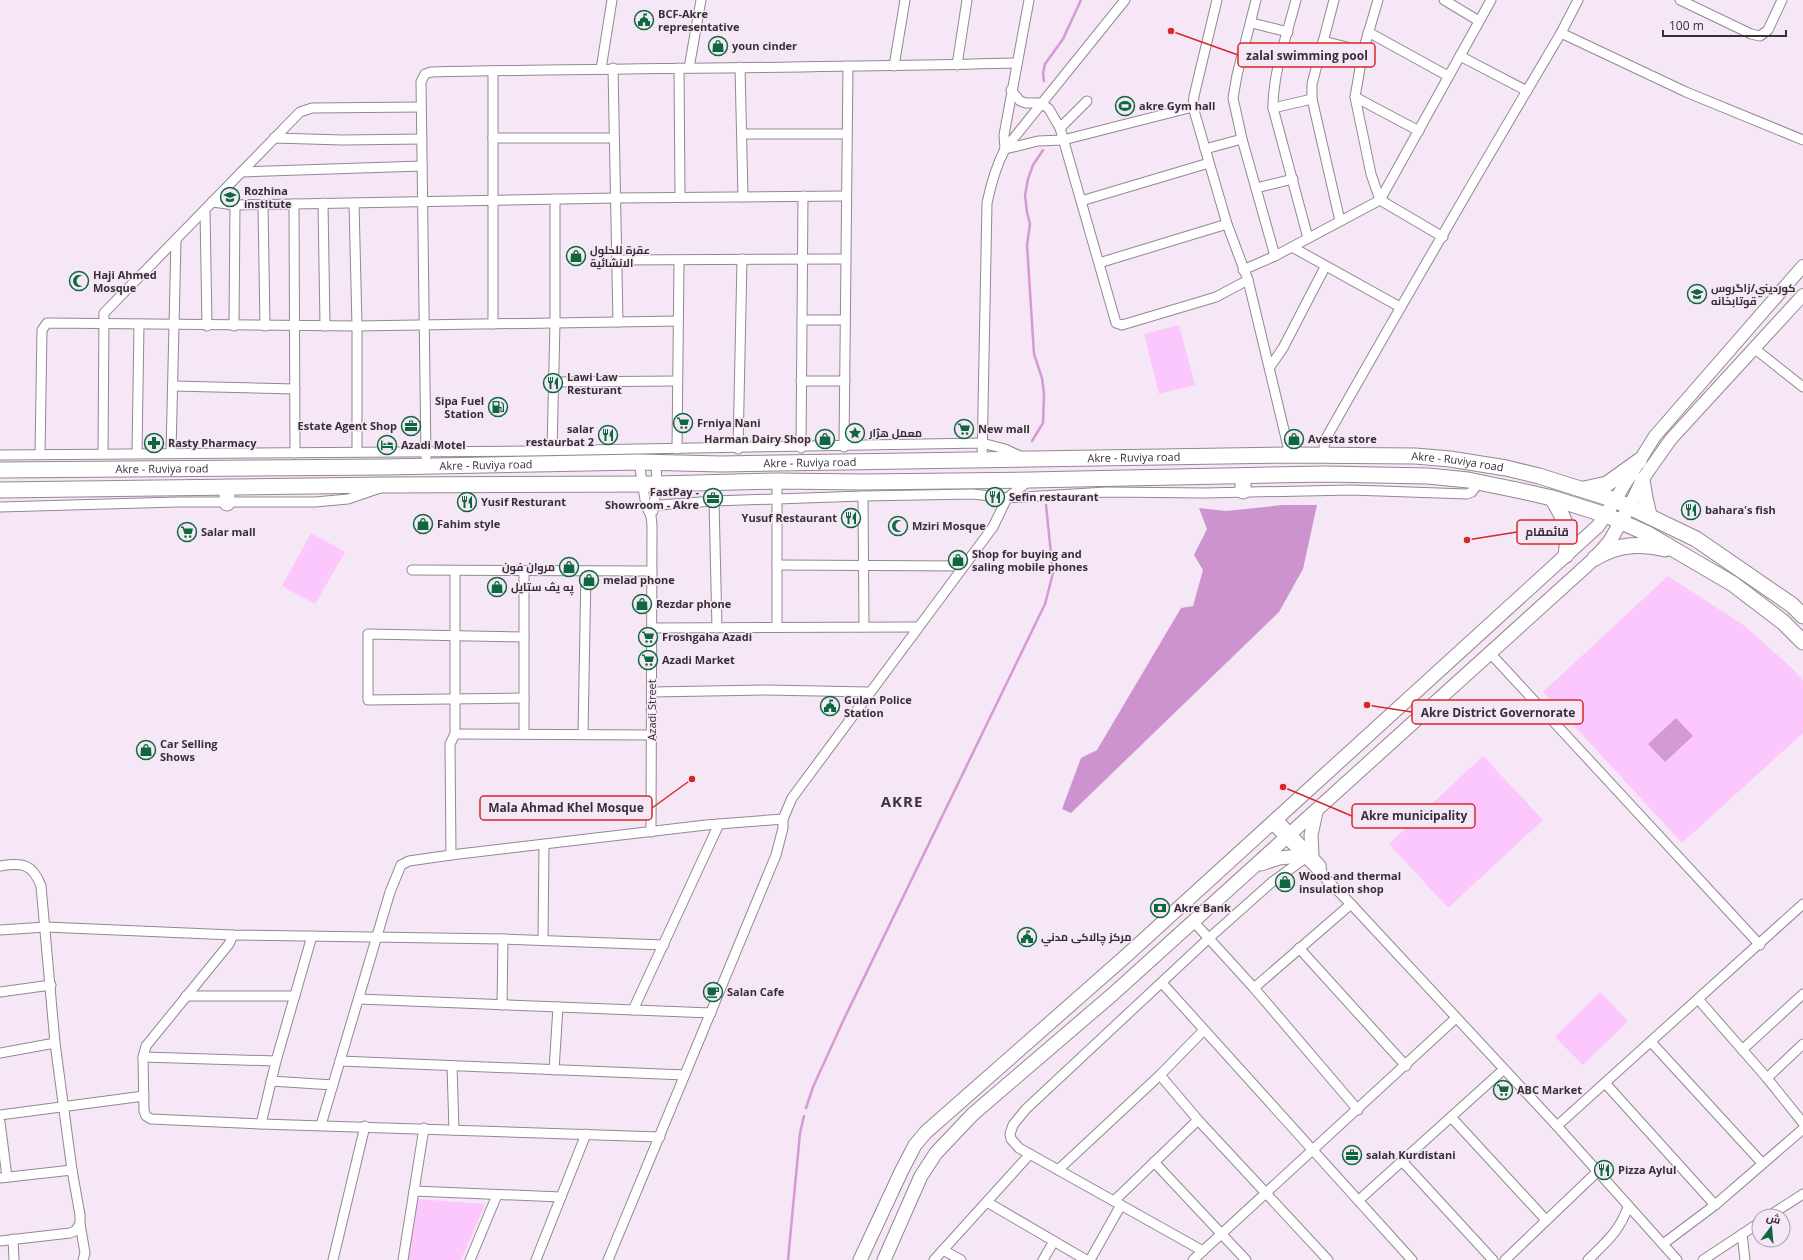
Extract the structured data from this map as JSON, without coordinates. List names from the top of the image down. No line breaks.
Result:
{"streets":{"highway":["Akre - Ruviya road"],"street":["Azadi Street"]},"crossings":[["Akre - Ruviya road","Azadi Street"]],"districts":["AKRE"],"places":{"public building":["BCF-Akre representative","Gulan Police Station","مركز چالاکى مدني"],"other":["zalal swimming pool","قائمقام","Akre District Governorate","Mala Ahmad Khel Mosque","Akre municipality"],"shop":["youn cinder","عقرة للحلول الانشائیة","Harman Dairy Shop","Avesta store","Fahim style","Shop for buying and saling mobile phones","مروان فون","melad phone","په يڤ ستايل","Rezdar phone","Car Selling Shows","Wood and thermal insulation shop"],"sports":["akre Gym hall"],"school or university":["Rozhina institute","كورديني/زاگروس قوتابخانه‌"],"mosque":["Haji Ahmed Mosque","Mziri Mosque"],"restaurant":["Lawi Law Resturant","salar restaurbat 2","Sefin restaurant","Yusif Resturant","bahara's fish","Yusuf Restaurant","Pizza Aylul"],"fuel station":["Sipa Fuel Station"],"supermarket":["Frniya Nani","New mall","Salar mall","Froshgaha Azadi","Azadi Market","ABC Market"],"office":["Estate Agent Shop","FastPay - Showroom - Akre","salah Kurdistani"],"place":["معمل هژار"],"pharmacy":["Rasty Pharmacy"],"hotel":["Azadi Motel"],"bank":["Akre Bank"],"cafe":["Salan Cafe"]},"scale_bar":"100 m","north":"top"}
